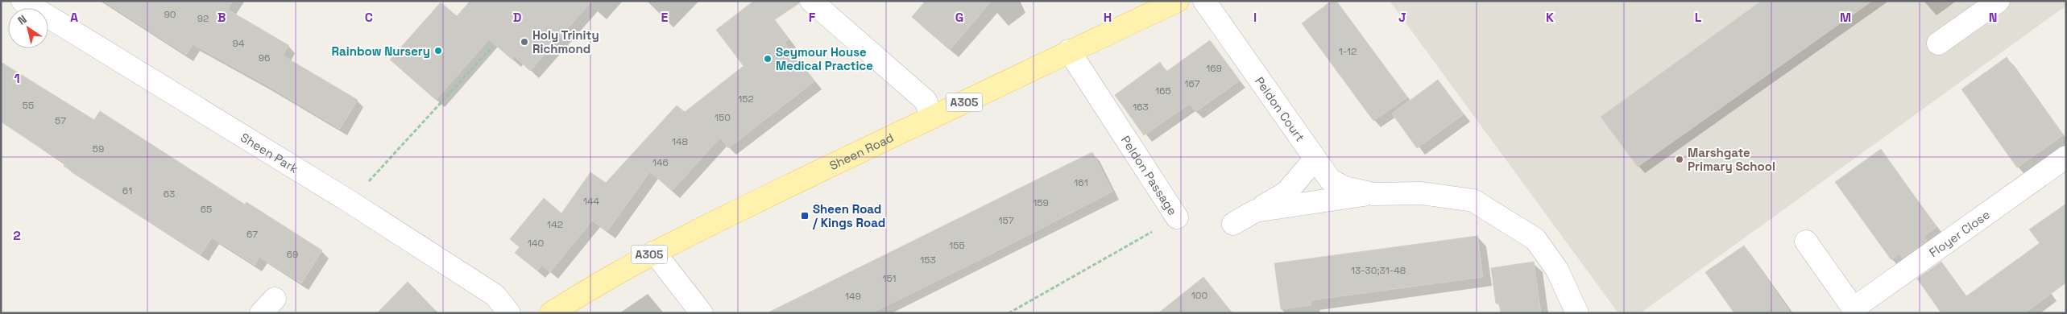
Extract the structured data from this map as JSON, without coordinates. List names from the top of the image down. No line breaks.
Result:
{"streets":{"main road":["A305","Sheen Road"],"street":["Peldon Court","Sheen Park","Peldon Passage","Floyer Close"]},"crossings":[["Sheen Road","Peldon Passage"]],"places":{"other":["Holy Trinity Richmond","Rainbow Nursery","Seymour House Medical Practice","Marshgate Primary School"],"transit":["Sheen Road / Kings Road"]},"house_numbers":["90","92","94","1-12","96","169","167","165","152","55","163","150","57","148","59","146","161","61","63","144","159","65","157","142","67","140","155","69","153","13-30;31-48","151","100","149"],"north":"top left","grid":{"columns":["A","B","C","D","E","F","G","H","I","J","K","L","M","N"],"rows":["1","2"]}}
